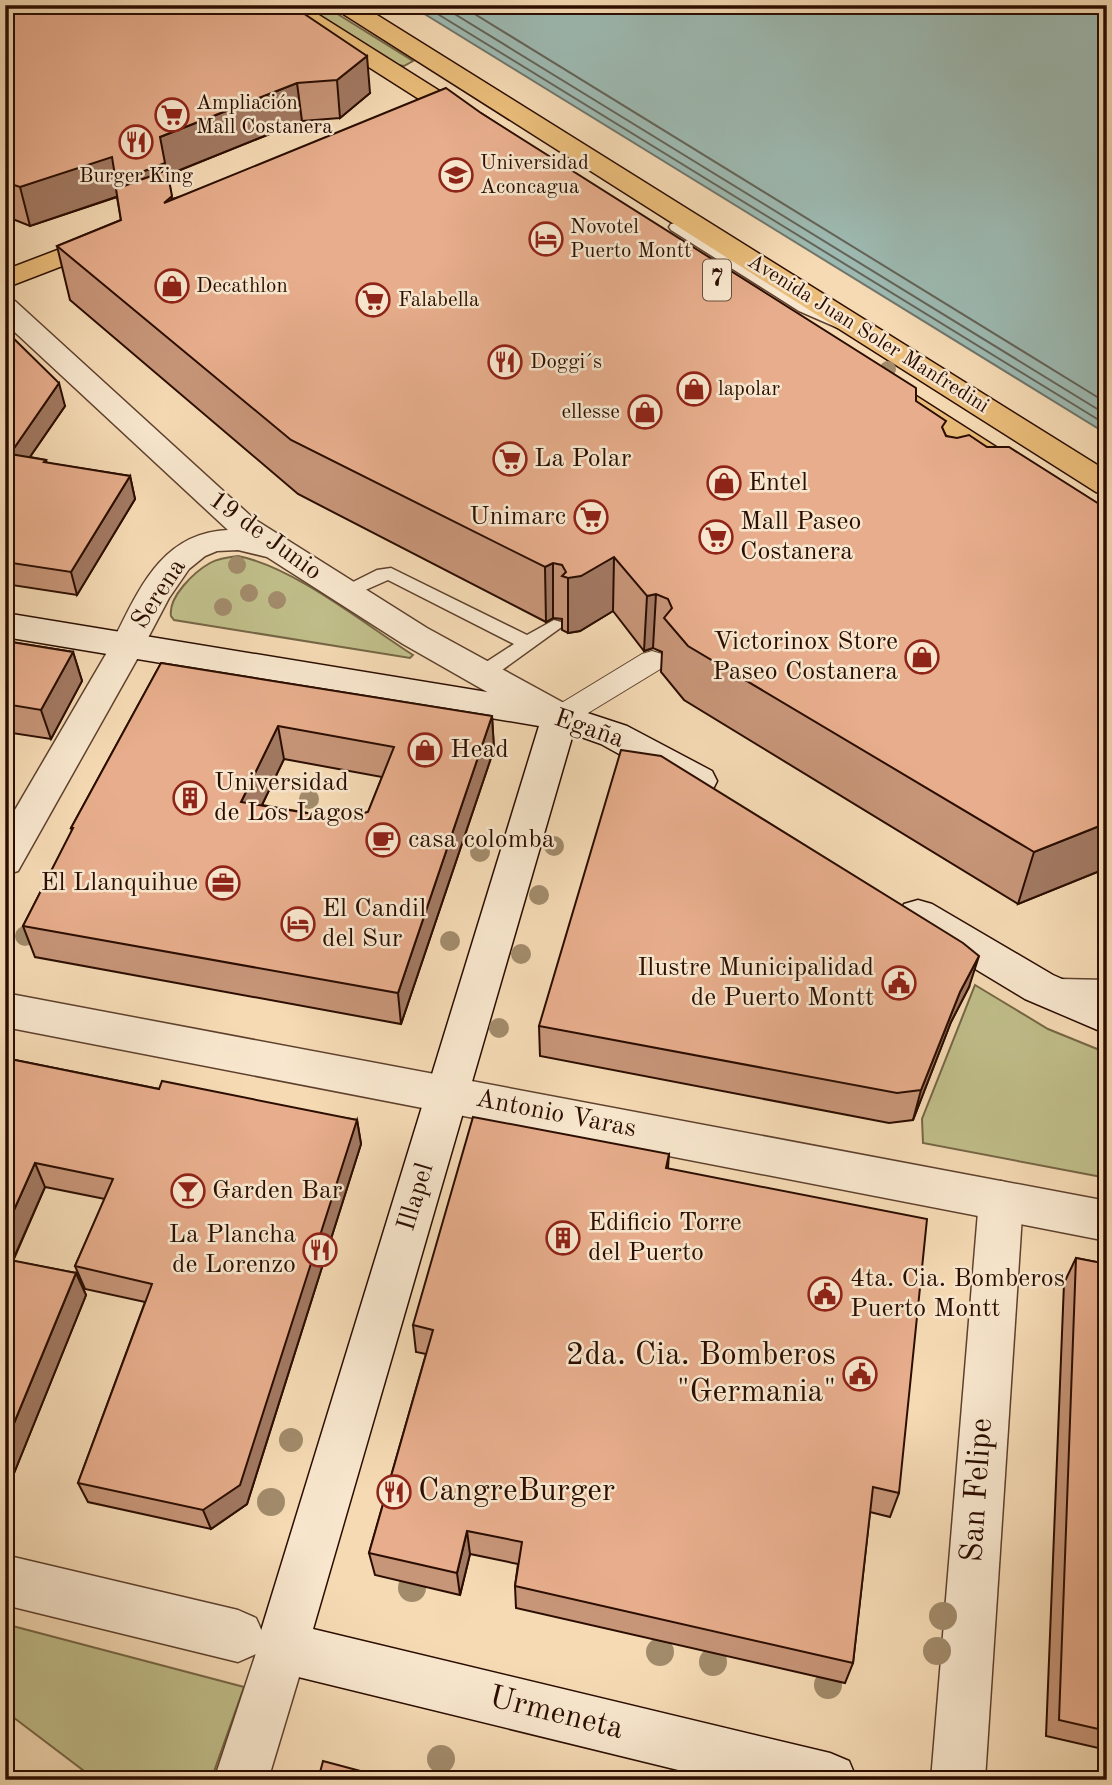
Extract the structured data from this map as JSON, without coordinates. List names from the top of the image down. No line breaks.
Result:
{"streets":{"main road":["7","Avenida Juan Soler Manfredini"],"street":["19 de Junio","Serena","Egaña","Antonio Varas","Illapel","San Felipe","Urmeneta"]},"crossings":[["19 de Junio","Serena"],["19 de Junio","Egaña"],["19 de Junio","Illapel"],["Serena","Egaña"],["Egaña","Illapel"],["Antonio Varas","Illapel"],["Antonio Varas","San Felipe"],["Illapel","Urmeneta"]],"places":{"supermarket":["Ampliación Mall Costanera","Falabella","La Polar","Unimarc","Mall Paseo Costanera"],"restaurant":["Burger King","Doggi´s","La Plancha de Lorenzo","CangreBurger"],"school or university":["Universidad Aconcagua"],"hotel":["Novotel Puerto Montt","El Candil del Sur"],"shop":["Decathlon","lapolar","ellesse","Entel","Victorinox Store Paseo Costanera","Head"],"building":["Universidad de Los Lagos","Edificio Torre del Puerto"],"cafe":["casa colomba"],"office":["El Llanquihue"],"public building":["Ilustre Municipalidad de Puerto Montt","4ta. Cia. Bomberos Puerto Montt","2da. Cia. Bomberos \"Germania\""],"bar":["Garden Bar"]}}
